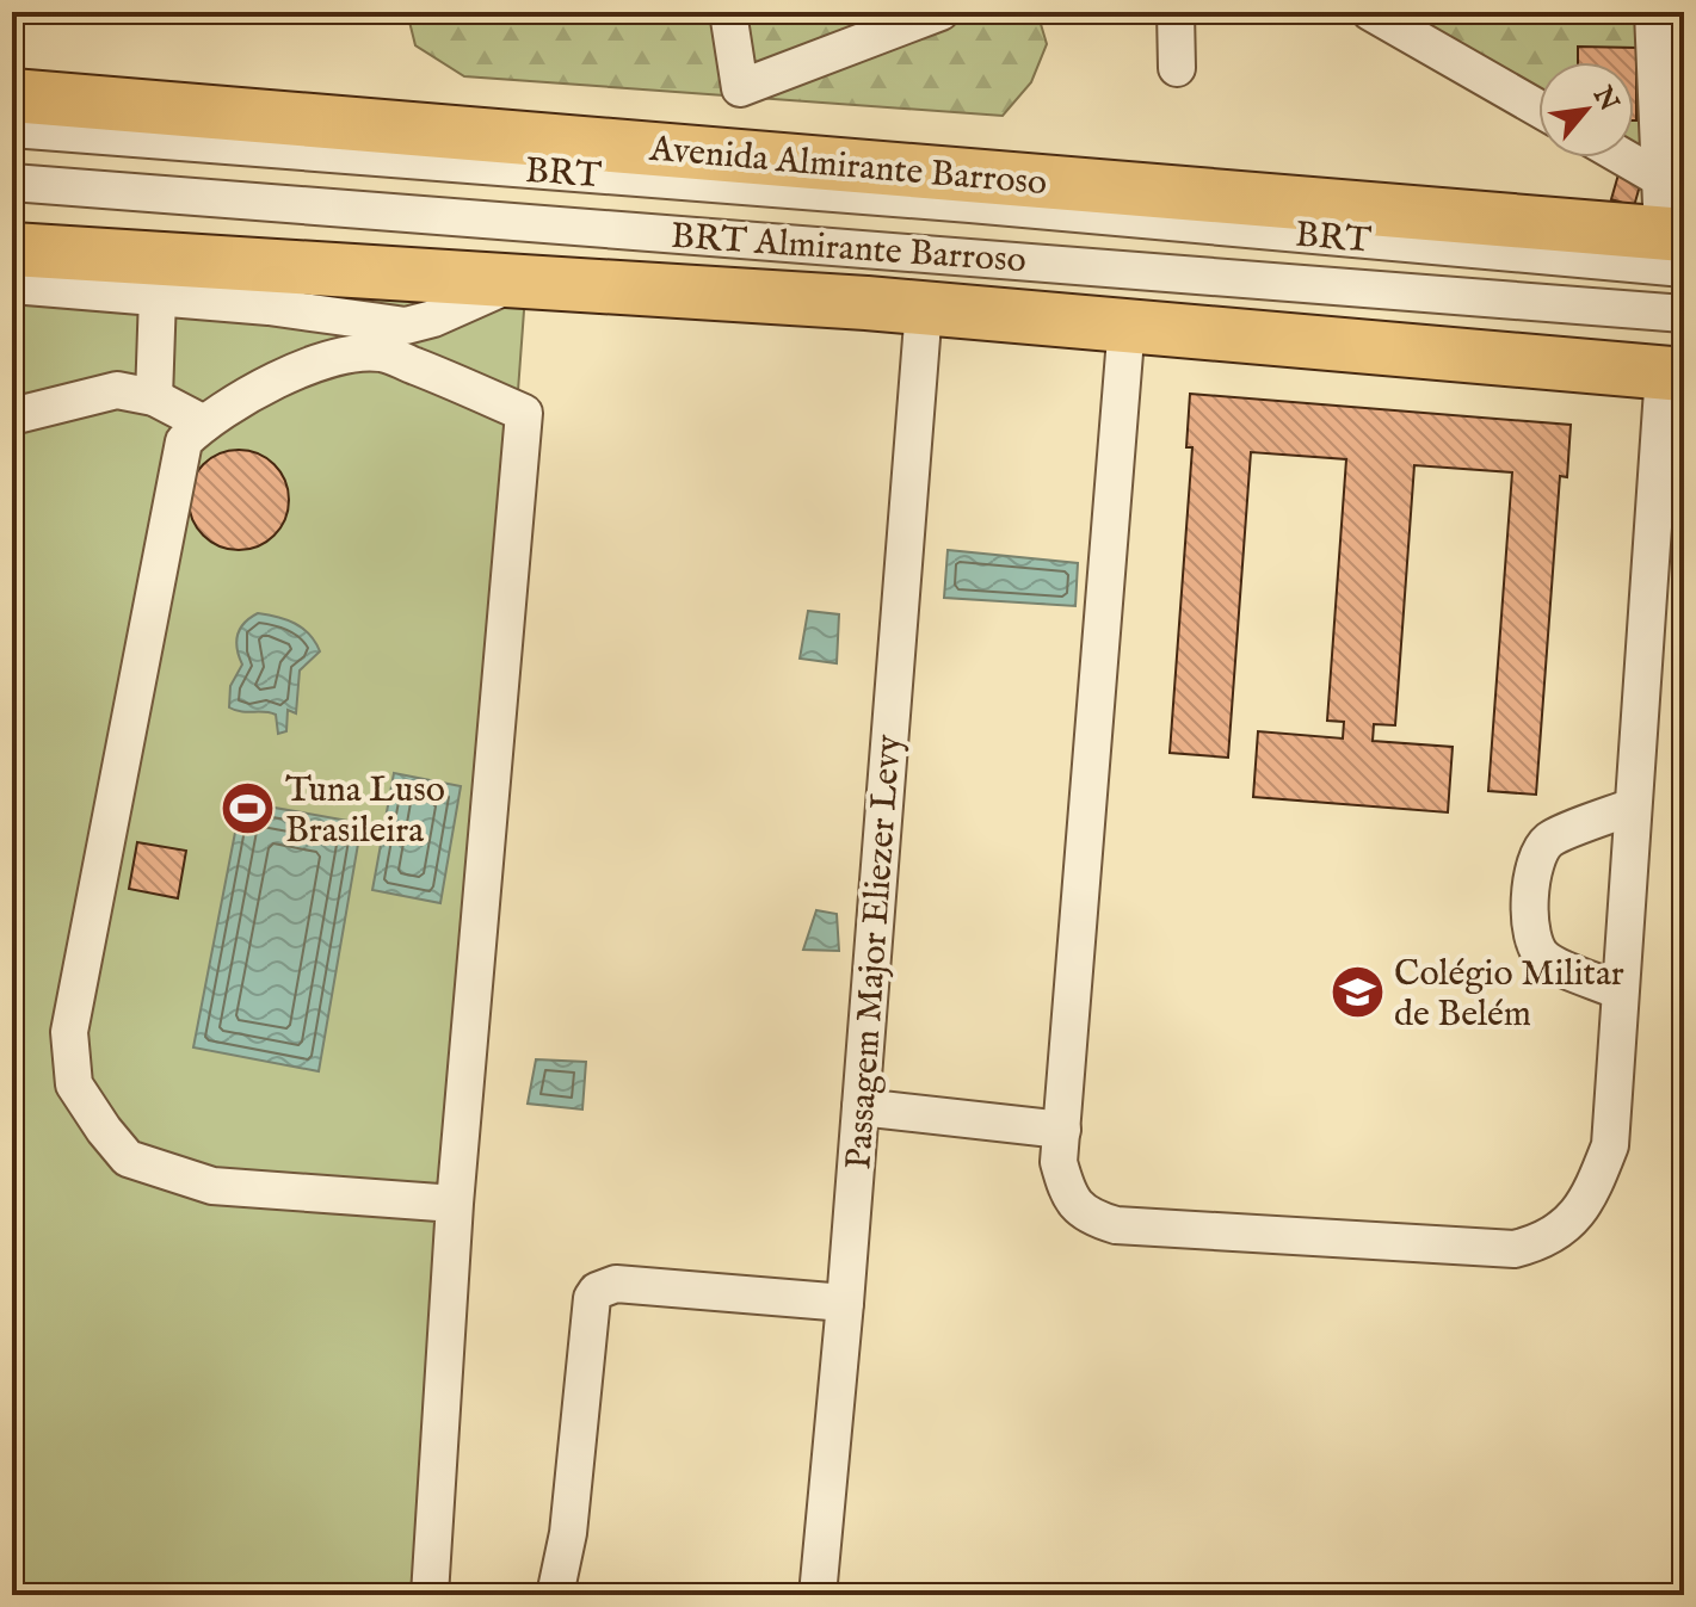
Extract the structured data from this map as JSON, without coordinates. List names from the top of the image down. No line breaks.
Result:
{"streets":{"highway":["Avenida Almirante Barroso"],"street":["BRT","BRT Almirante Barroso","Passagem Major Eliezer Levy"]},"crossings":[["Avenida Almirante Barroso","BRT"]],"places":{"sports":["Tuna Luso Brasileira"],"school or university":["Colégio Militar de Belém"]},"north":"top right"}
